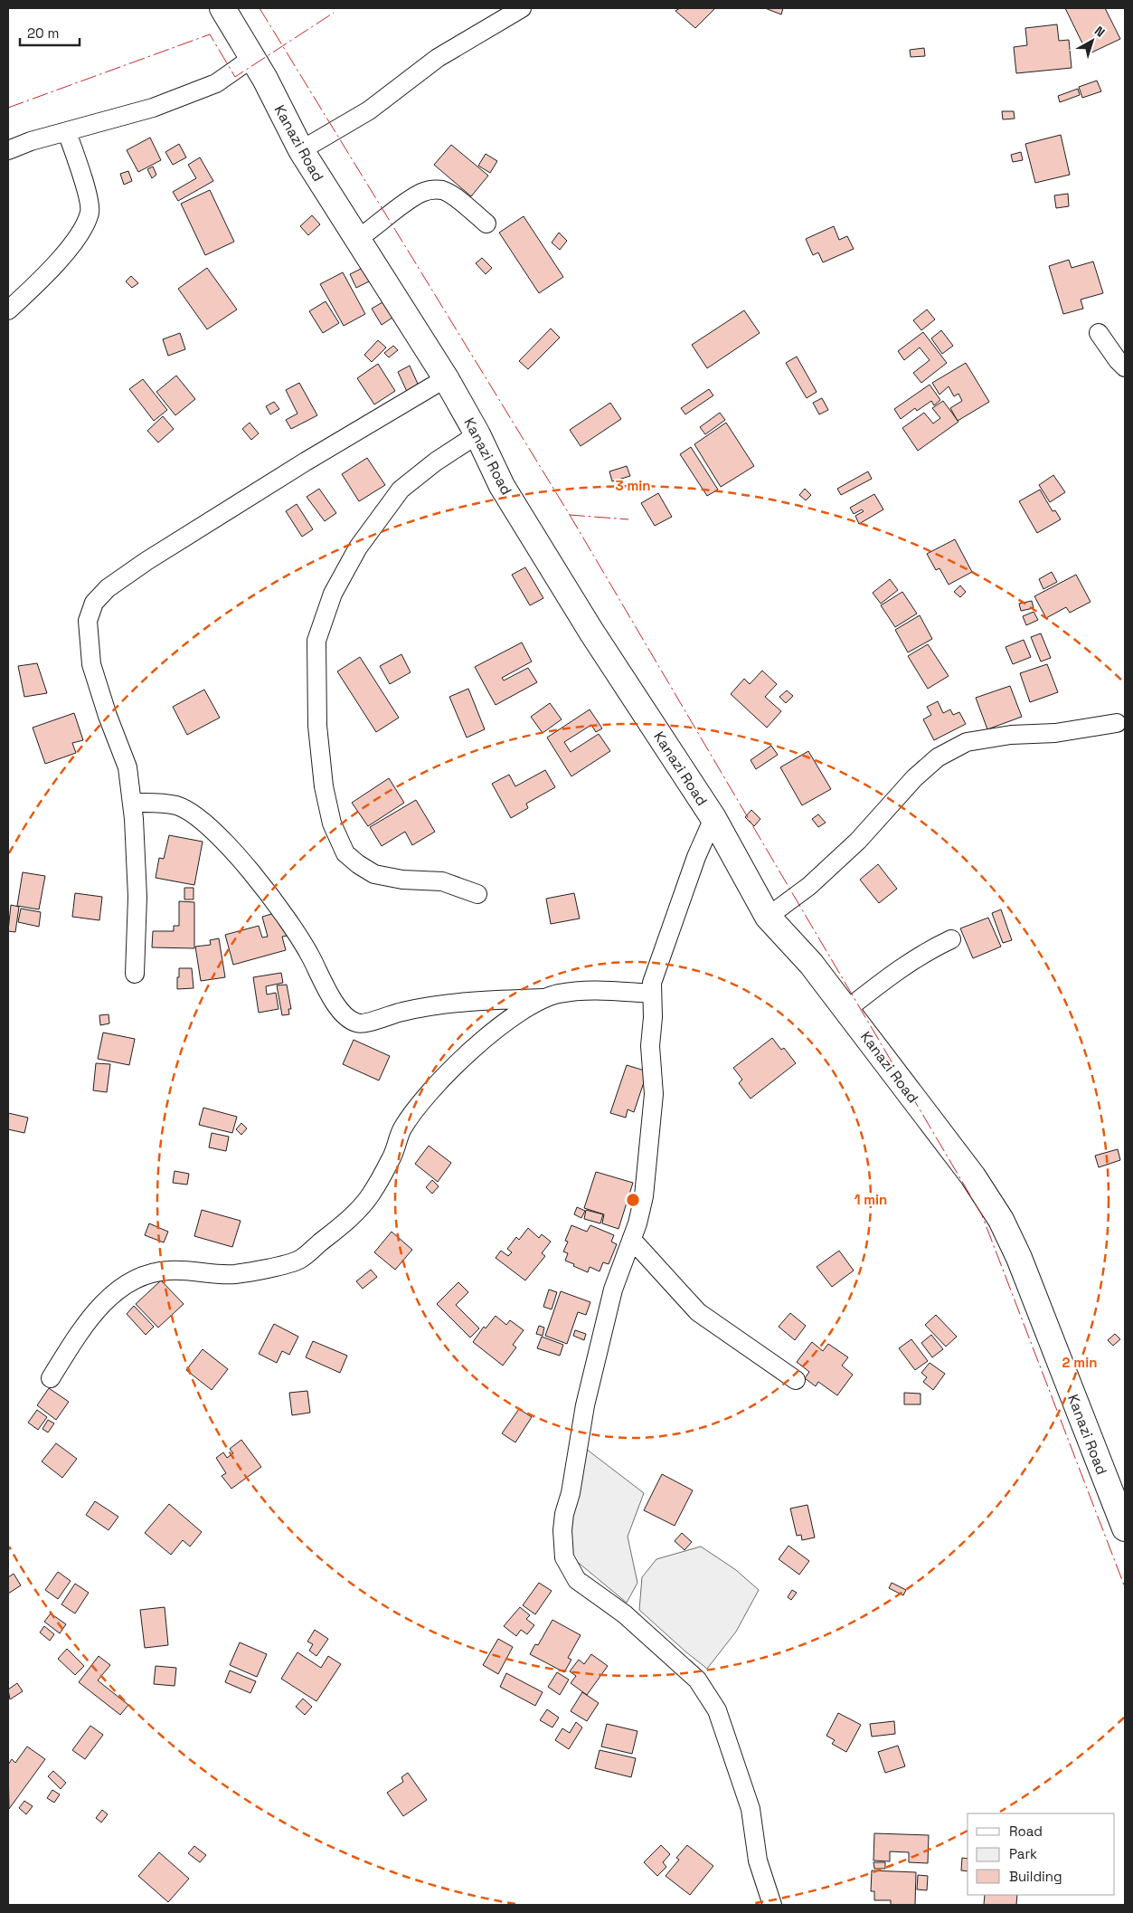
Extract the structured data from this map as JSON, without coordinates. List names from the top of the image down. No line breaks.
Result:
{"streets":{"main road":["Kanazi Road"]},"legend":["Road","Park","Building"],"scale_bar":"20 m","north":"top right","rings":["3 min","1 min","2 min"]}
